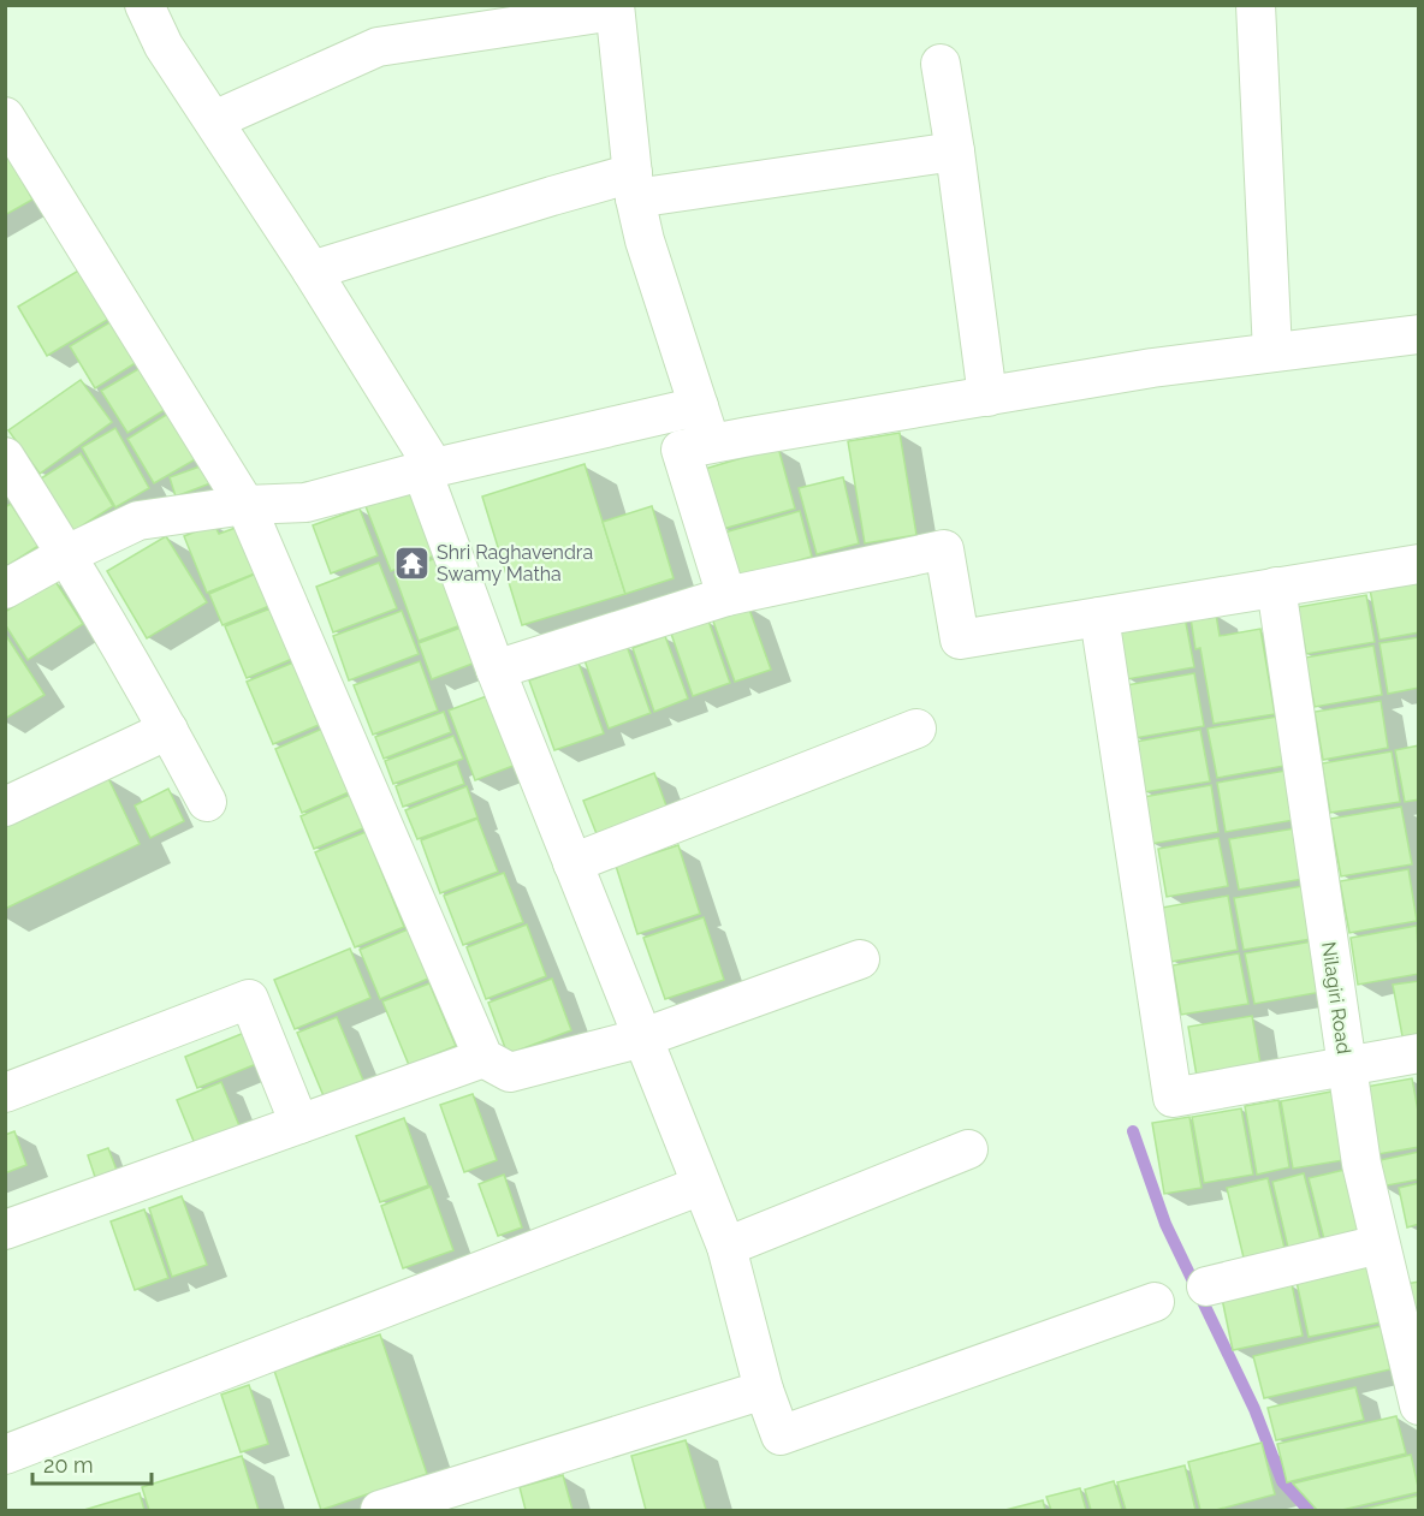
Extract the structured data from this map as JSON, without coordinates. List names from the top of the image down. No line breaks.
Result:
{"streets":{"street":["Nilagiri Road"]},"places":{"temple":["Shri Raghavendra Swamy Matha"]},"scale_bar":"20 m"}
